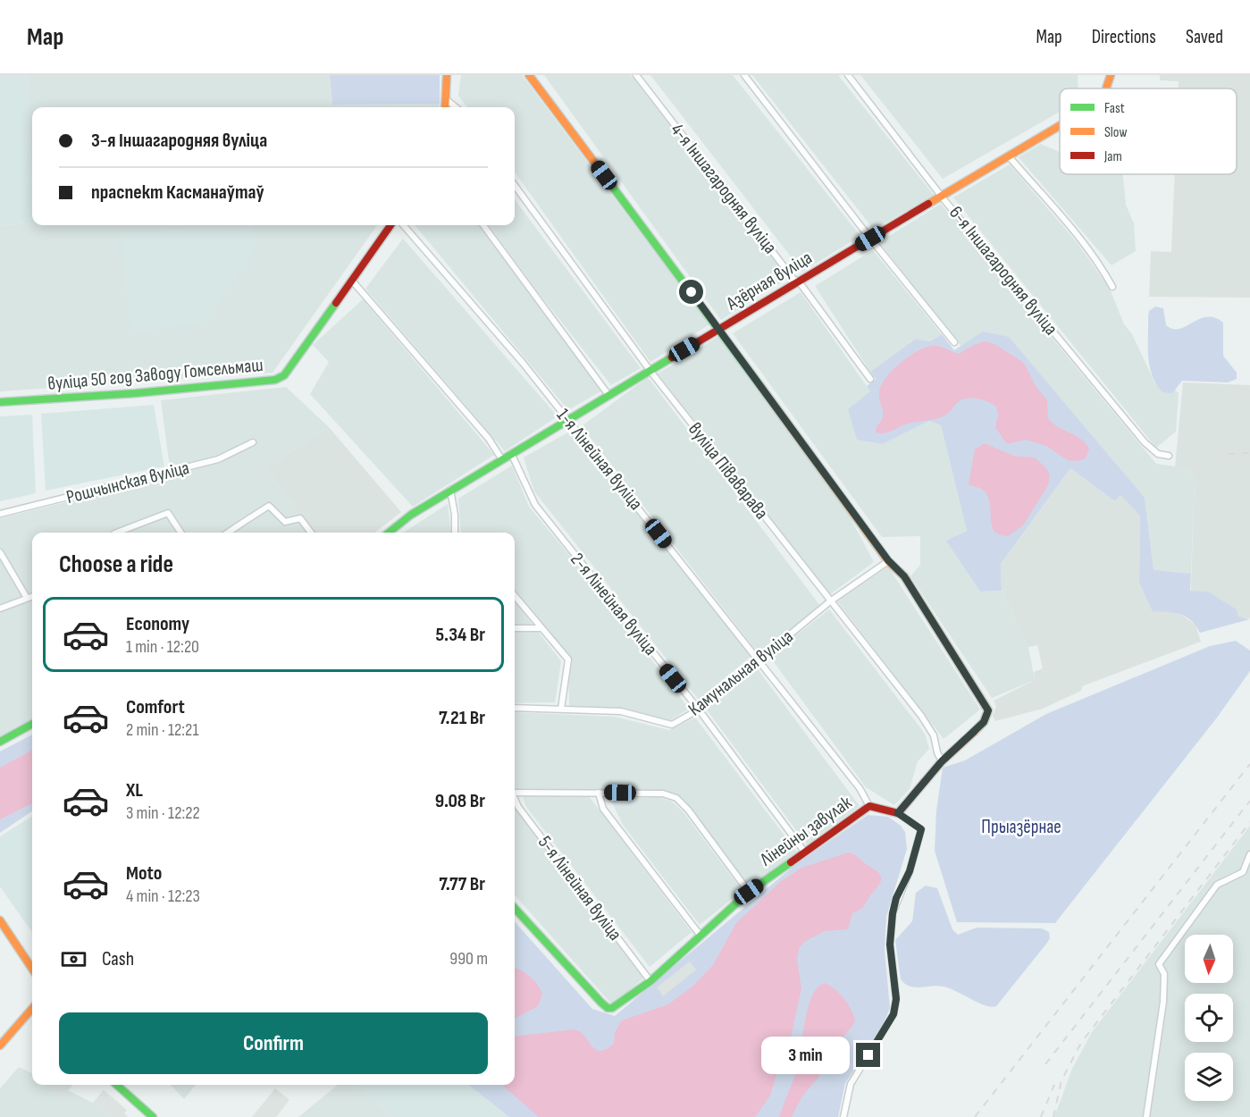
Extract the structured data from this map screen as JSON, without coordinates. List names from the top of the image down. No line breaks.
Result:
{"streets":{"street":["4-я Іншагародняя вуліца","6-я Іншагародняя вуліца","Азёрная вуліца","вуліца 50 год Заводу Гомсельмаш","1-я Лінейная вуліца","вуліца Піваварава","Рошчынская вуліца","2-я Лінейная вуліца","Камунальная вуліца","Лінейны завулак","5-я Лінейная вуліца"]},"crossings":[["4-я Іншагародняя вуліца","Азёрная вуліца"],["6-я Іншагародняя вуліца","Азёрная вуліца"],["Азёрная вуліца","1-я Лінейная вуліца"],["Азёрная вуліца","вуліца Піваварава"],["Азёрная вуліца","2-я Лінейная вуліца"],["1-я Лінейная вуліца","Камунальная вуліца"],["1-я Лінейная вуліца","Лінейны завулак"],["вуліца Піваварава","Камунальная вуліца"],["2-я Лінейная вуліца","Камунальная вуліца"],["2-я Лінейная вуліца","Лінейны завулак"],["Лінейны завулак","5-я Лінейная вуліца"]],"parks":["Прыазёрнае"],"legend":["Fast","Slow","Jam"],"north":"bottom","page":{"header":"Map","nav":["Map","Directions","Saved"],"banner":["3-я Іншагародняя вуліца","праспект Касманаўтаў"],"heading":"Choose a ride","list":[{"name":"Economy","note":"1 min · 12:20","value":"5.34 Br"},{"name":"Comfort","note":"2 min · 12:21","value":"7.21 Br"},{"name":"XL","note":"3 min · 12:22","value":"9.08 Br"},{"name":"Moto","note":"4 min · 12:23","value":"7.77 Br"}],"pay":["Cash","990 m"],"buttons":"Confirm","bubble":"3 min"}}
